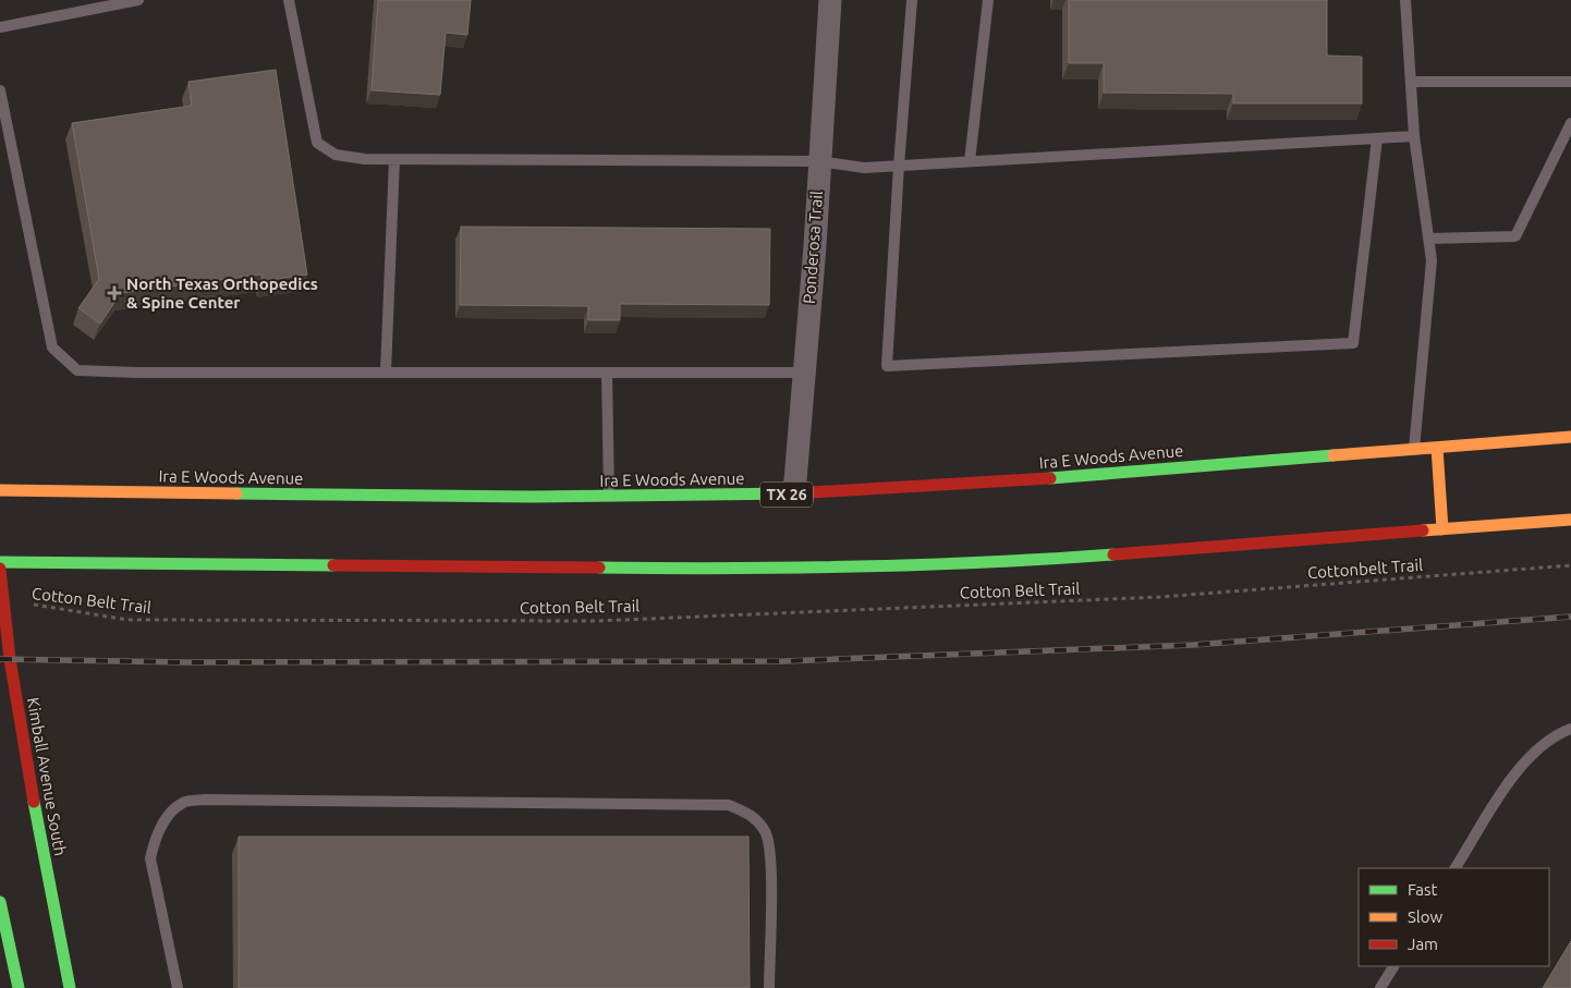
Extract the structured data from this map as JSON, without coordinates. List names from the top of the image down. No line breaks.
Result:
{"streets":{"main road":["Ira E Woods Avenue","TX 26","Kimball Avenue South"],"street":["Ponderosa Trail"],"path":["Cottonbelt Trail","Cotton Belt Trail"]},"crossings":[["Ponderosa Trail","Ira E Woods Avenue"],["Cottonbelt Trail","Cotton Belt Trail"],["Cotton Belt Trail","Kimball Avenue South"]],"places":{"health":["North Texas Orthopedics & Spine Center"]},"legend":["Fast","Slow","Jam"]}
